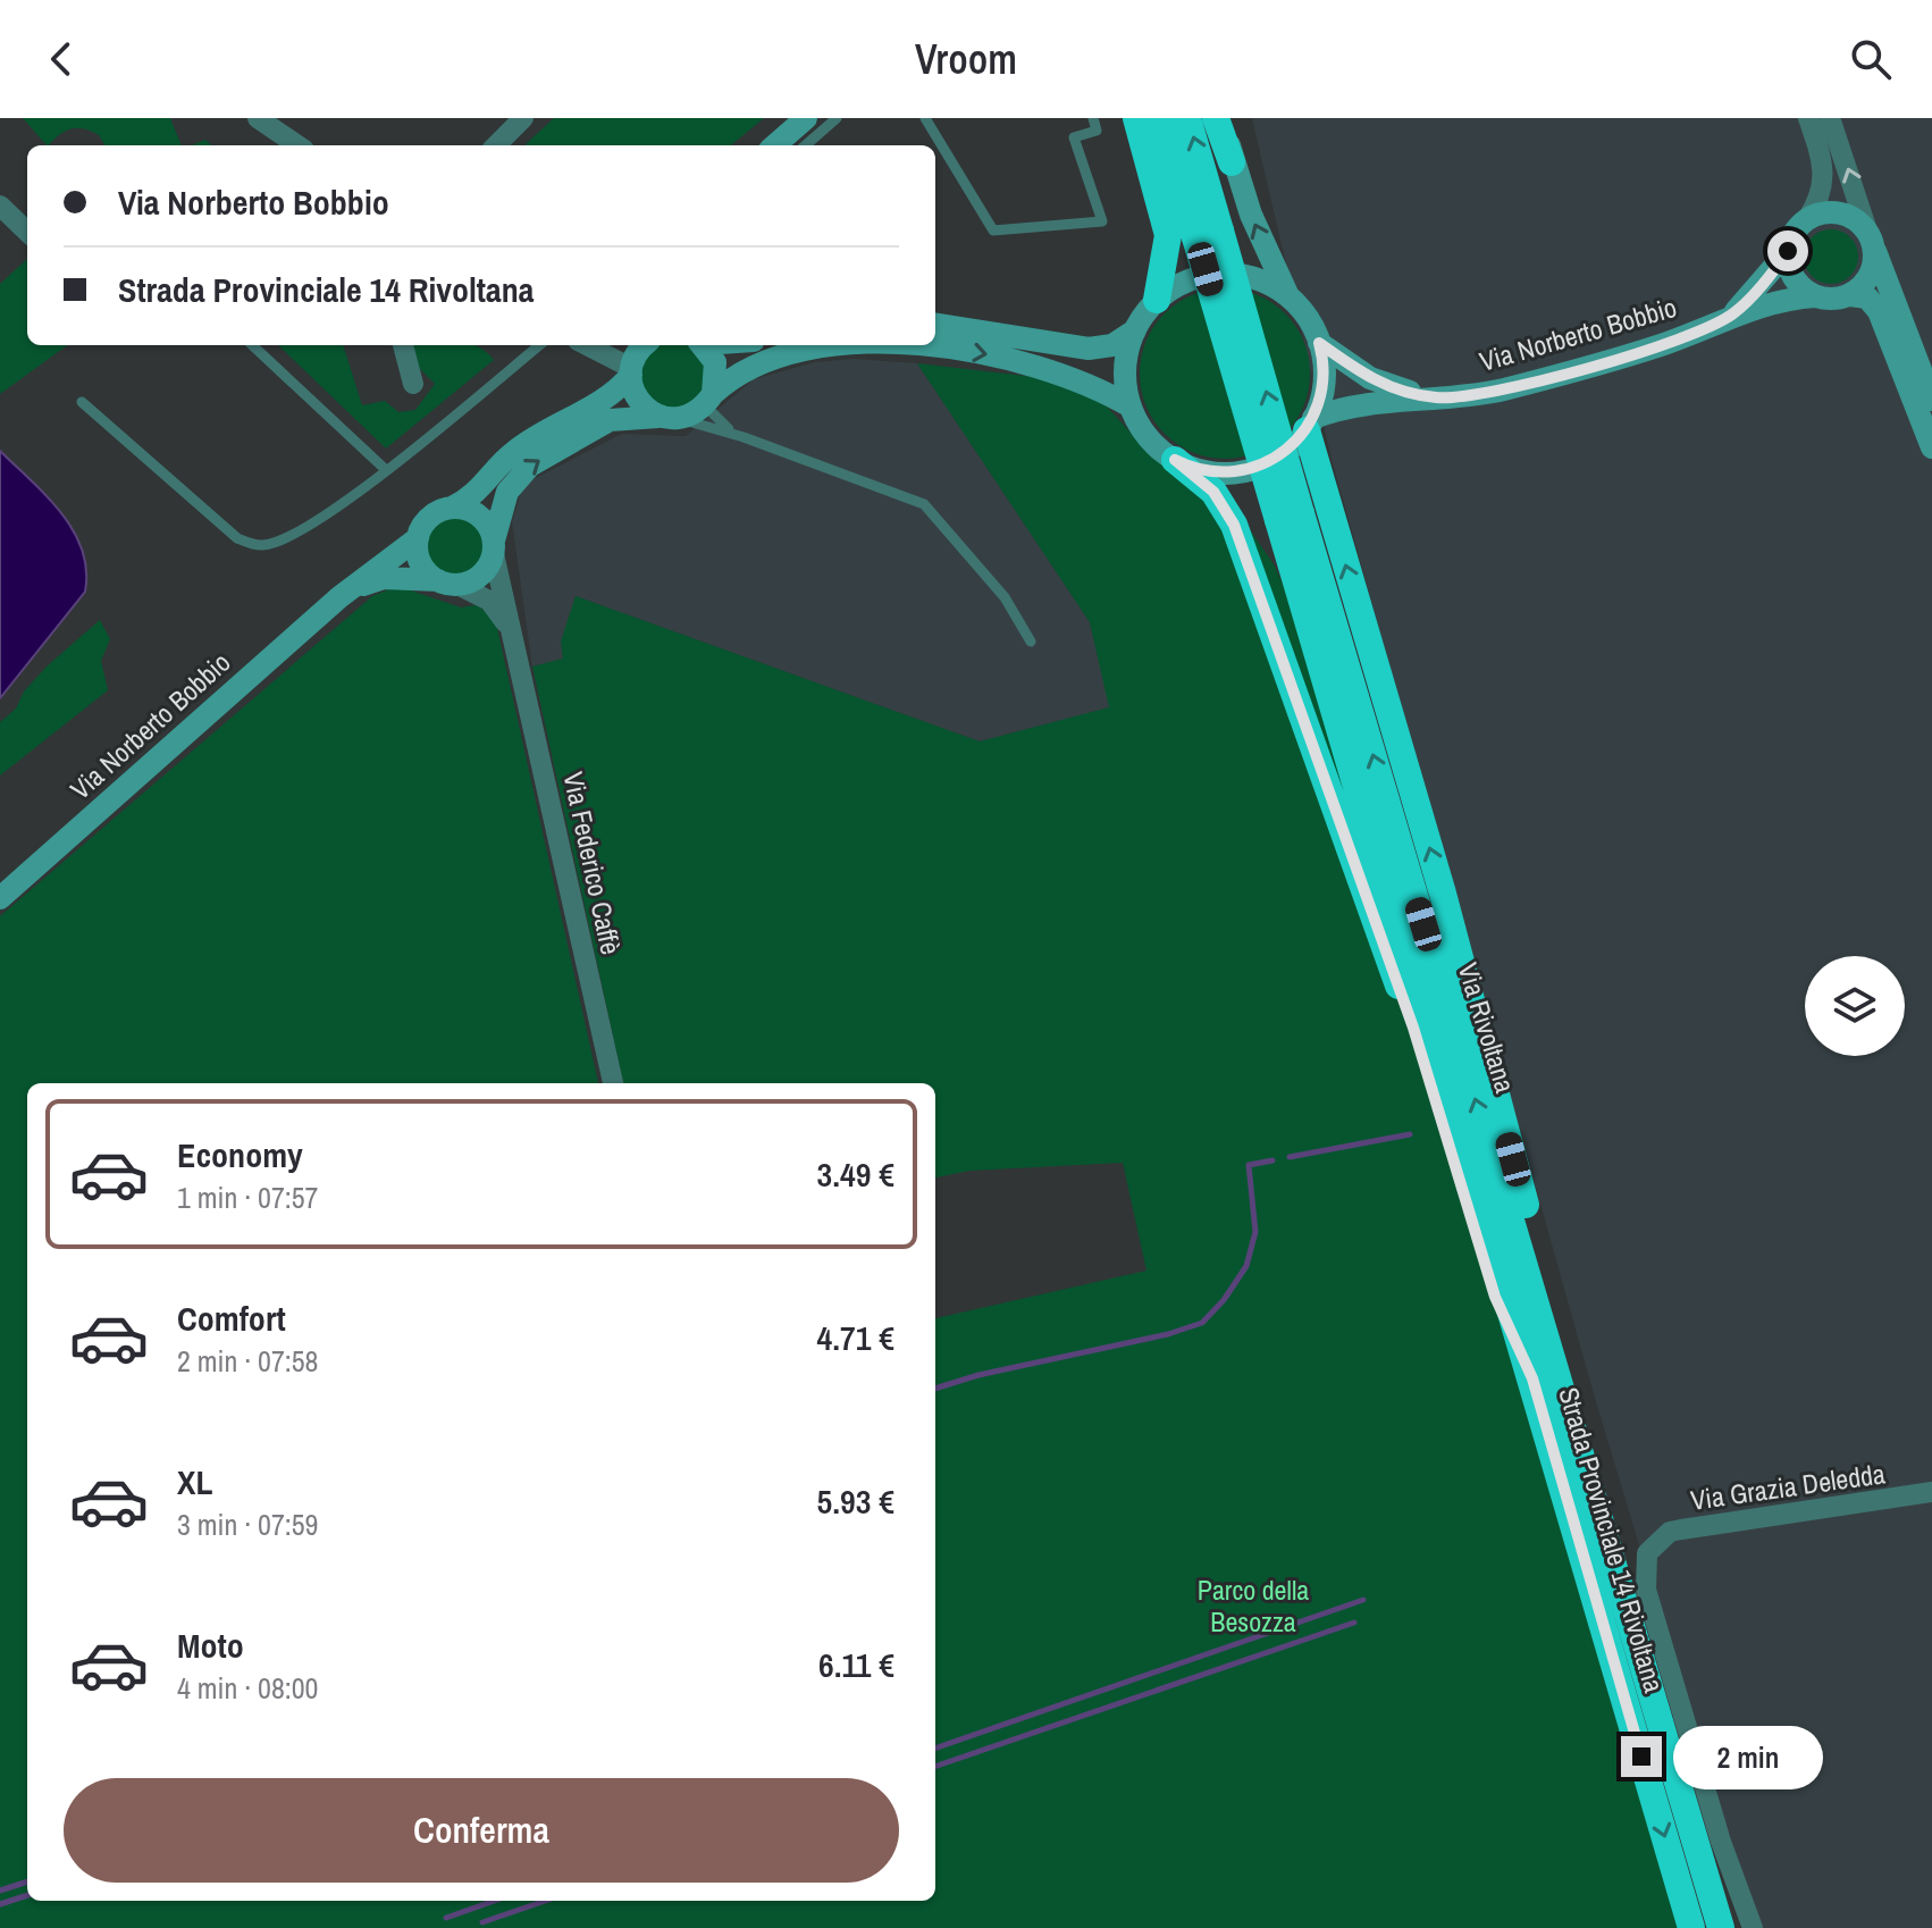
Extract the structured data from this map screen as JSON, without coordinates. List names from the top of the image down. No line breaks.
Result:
{"streets":{"highway":["Via Rivoltana","Strada Provinciale 14 Rivoltana"],"street":["Via Norberto Bobbio","Via Federico Caffè","Via Grazia Deledda"]},"crossings":[["Via Rivoltana","Strada Provinciale 14 Rivoltana"]],"parks":["Parco della Besozza"],"page":{"header":"Vroom","banner":["Via Norberto Bobbio","Strada Provinciale 14 Rivoltana"],"list":[{"name":"Economy","note":"1 min · 07:57","value":"3.49 €"},{"name":"Comfort","note":"2 min · 07:58","value":"4.71 €"},{"name":"XL","note":"3 min · 07:59","value":"5.93 €"},{"name":"Moto","note":"4 min · 08:00","value":"6.11 €"}],"bubble":"2 min","buttons":"Conferma"}}
